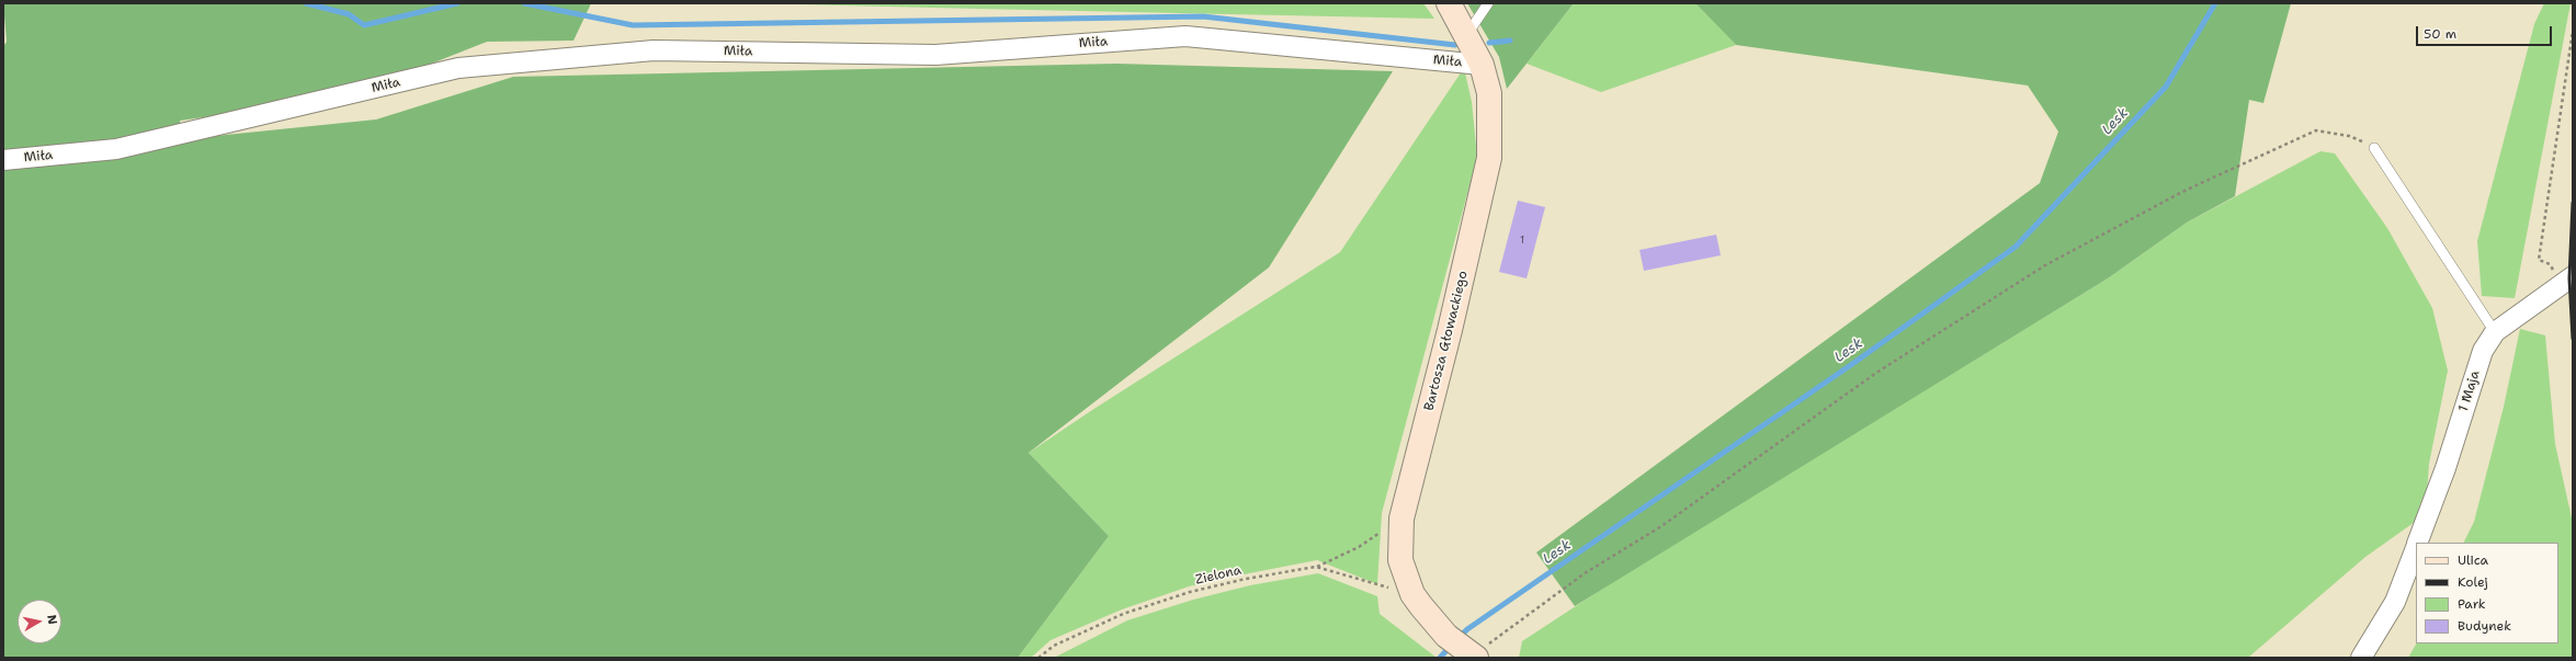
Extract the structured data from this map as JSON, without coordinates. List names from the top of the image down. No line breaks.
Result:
{"streets":{"street":["Miła","Bartosza Głowackiego","1 Maja"],"path":["Zielona"]},"crossings":[["Miła","Bartosza Głowackiego"],["Bartosza Głowackiego","Zielona"]],"water":["Lesk"],"house_numbers":["1"],"legend":["Ulica","Kolej","Park","Budynek"],"scale_bar":"50 m","north":"right"}
